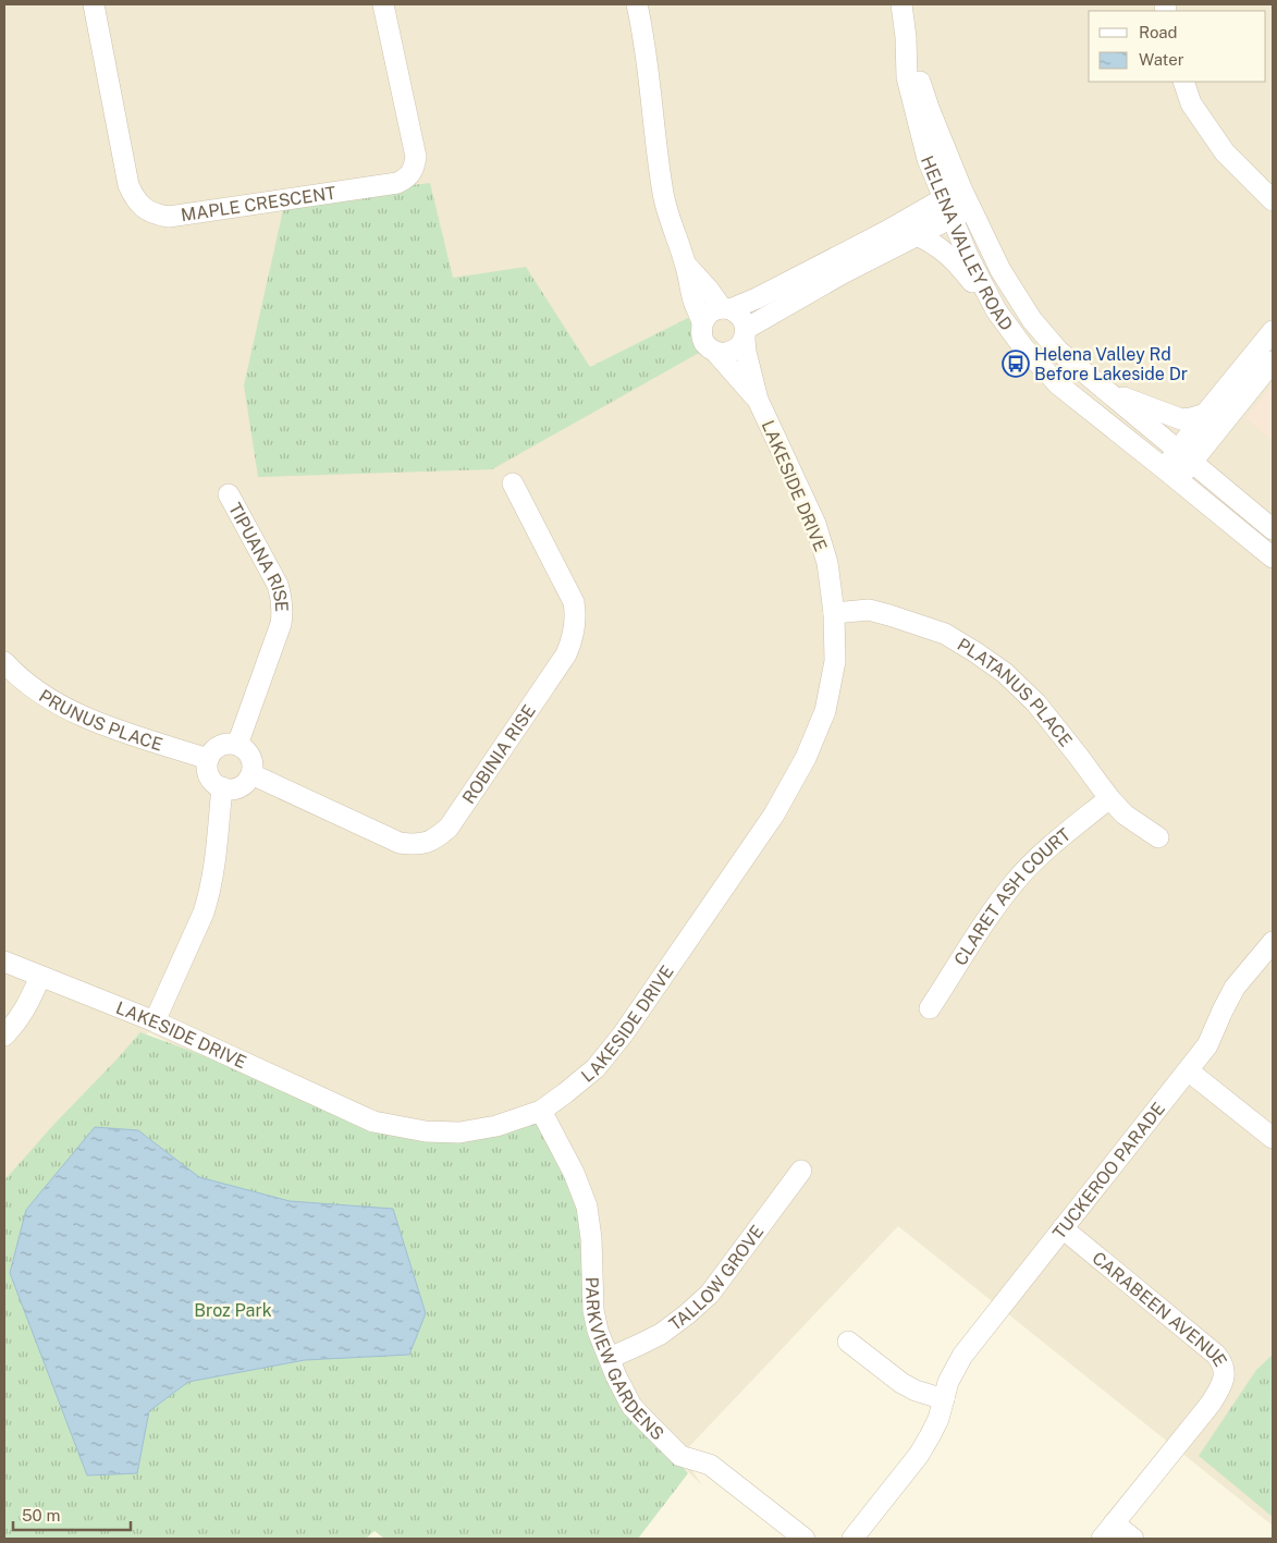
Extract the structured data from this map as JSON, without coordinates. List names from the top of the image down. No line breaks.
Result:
{"streets":{"street":["MAPLE CRESCENT","HELENA VALLEY ROAD","LAKESIDE DRIVE","TIPUANA RISE","PLATANUS PLACE","PRUNUS PLACE","ROBINIA RISE","CLARET ASH COURT","TUCKEROO PARADE","TALLOW GROVE","CARABEEN AVENUE","PARKVIEW GARDENS"]},"crossings":[["LAKESIDE DRIVE","PLATANUS PLACE"],["LAKESIDE DRIVE","PARKVIEW GARDENS"],["TIPUANA RISE","PRUNUS PLACE"],["TIPUANA RISE","ROBINIA RISE"],["PLATANUS PLACE","CLARET ASH COURT"],["PRUNUS PLACE","ROBINIA RISE"],["TUCKEROO PARADE","CARABEEN AVENUE"],["TALLOW GROVE","PARKVIEW GARDENS"]],"parks":["Broz Park"],"places":{"bus stop":["Helena Valley Rd Before Lakeside Dr"]},"legend":["Road","Water"],"scale_bar":"50 m"}
